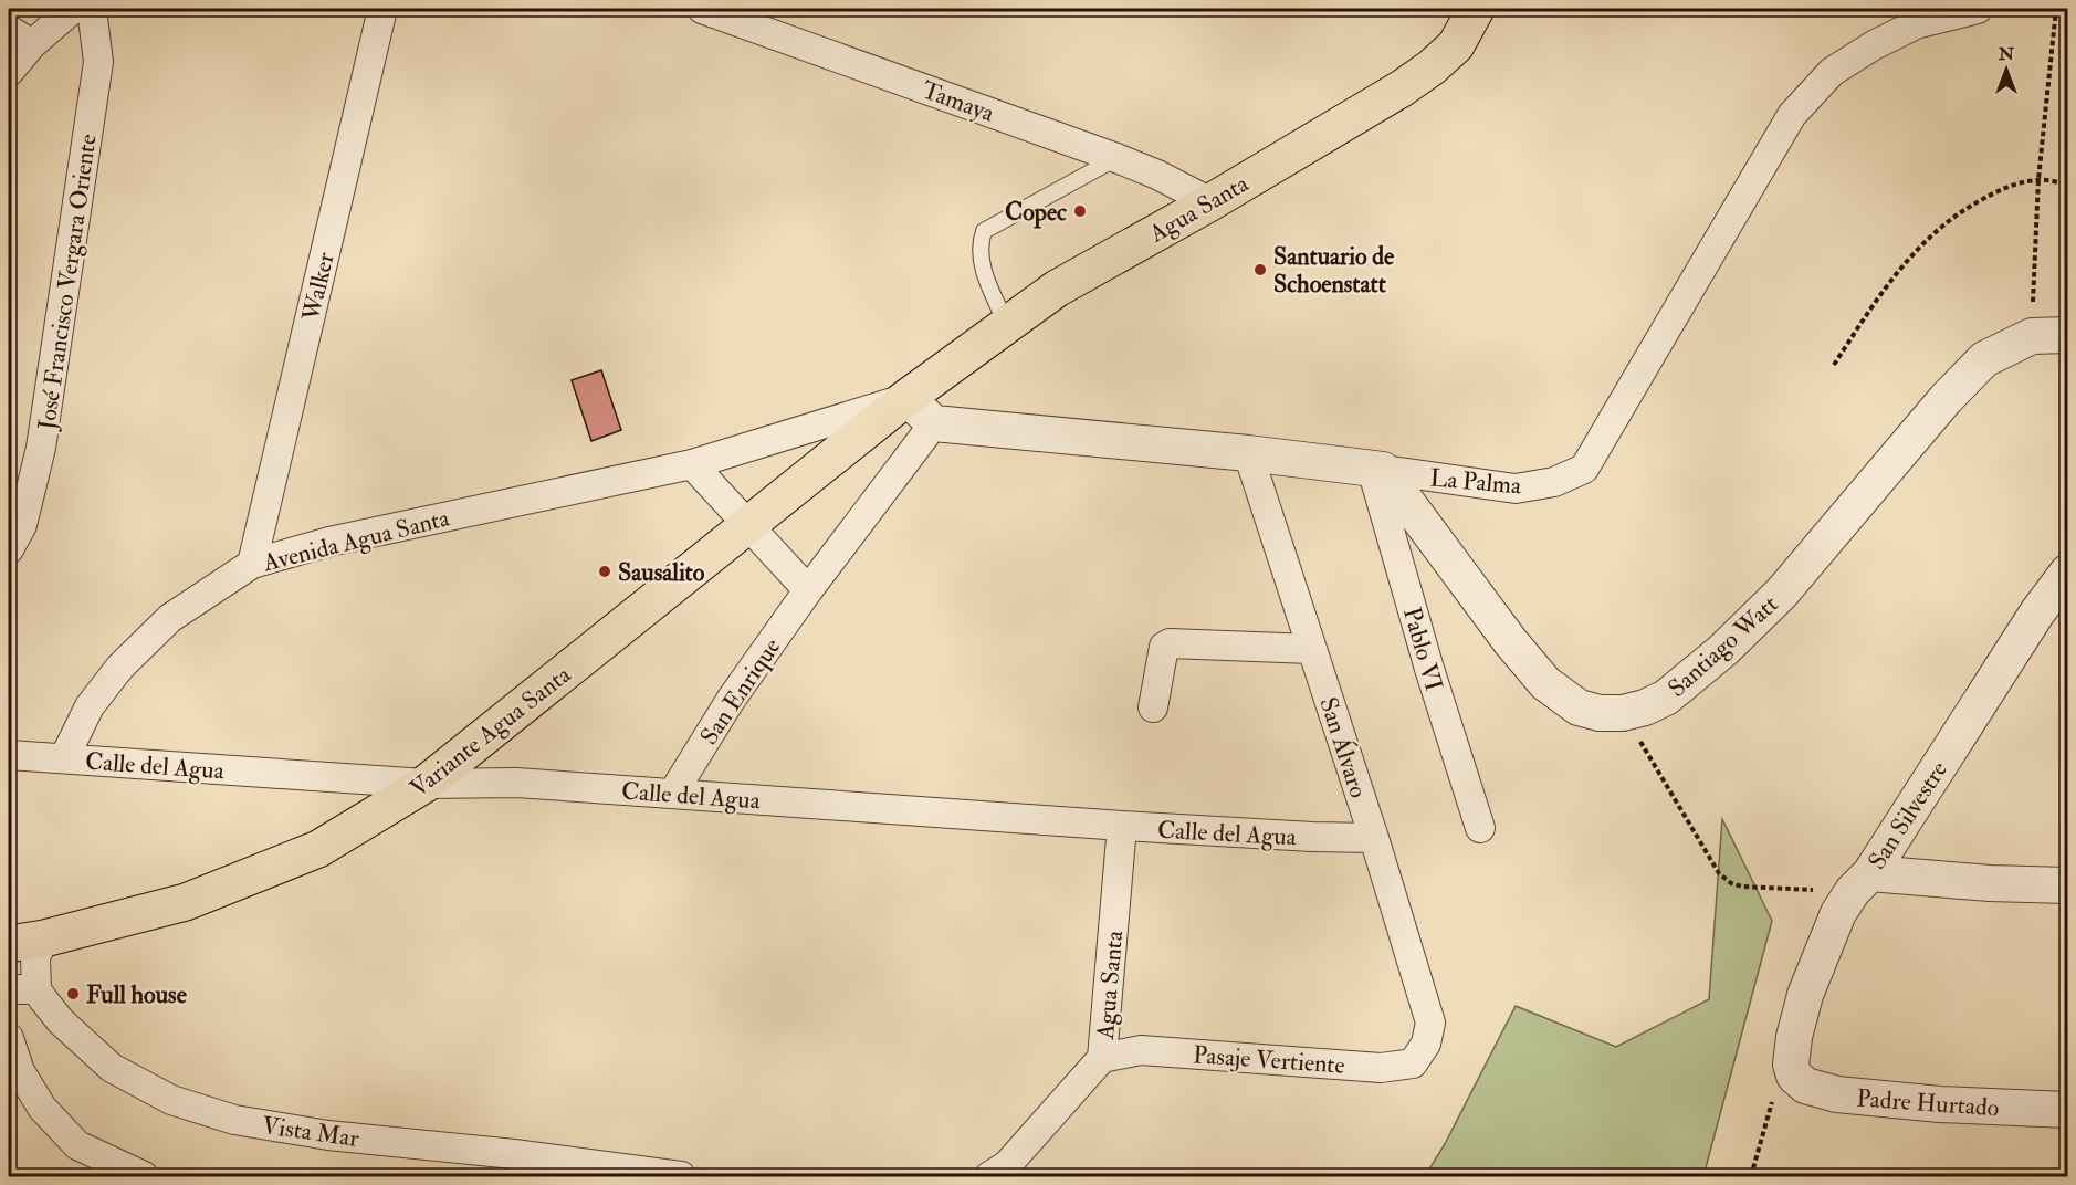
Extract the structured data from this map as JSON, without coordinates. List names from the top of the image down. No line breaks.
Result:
{"streets":{"main road":["Agua Santa","Variante Agua Santa"],"street":["Tamaya","José Francisco Vergara Oriente","Walker","La Palma","Avenida Agua Santa","Santiago Watt","Pablo VI","San Enrique","San Álvaro","Calle del Agua","San Silvestre","Pasaje Vertiente","Padre Hurtado","Vista Mar"]},"crossings":[["Tamaya","Agua Santa"],["Agua Santa","Avenida Agua Santa"],["Agua Santa","Variante Agua Santa"],["Agua Santa","Calle del Agua"],["Agua Santa","Pasaje Vertiente"],["Walker","Avenida Agua Santa"],["La Palma","Santiago Watt"],["La Palma","Pablo VI"],["La Palma","San Enrique"],["La Palma","San Álvaro"],["Avenida Agua Santa","Variante Agua Santa"],["Avenida Agua Santa","Calle del Agua"],["Santiago Watt","Pablo VI"],["San Enrique","Calle del Agua"],["Variante Agua Santa","Calle del Agua"],["San Álvaro","Calle del Agua"],["San Álvaro","Pasaje Vertiente"],["San Silvestre","Padre Hurtado"]],"places":["Copec","Santuario de Schoenstatt","Sausalito","Full house"],"north":"top"}
